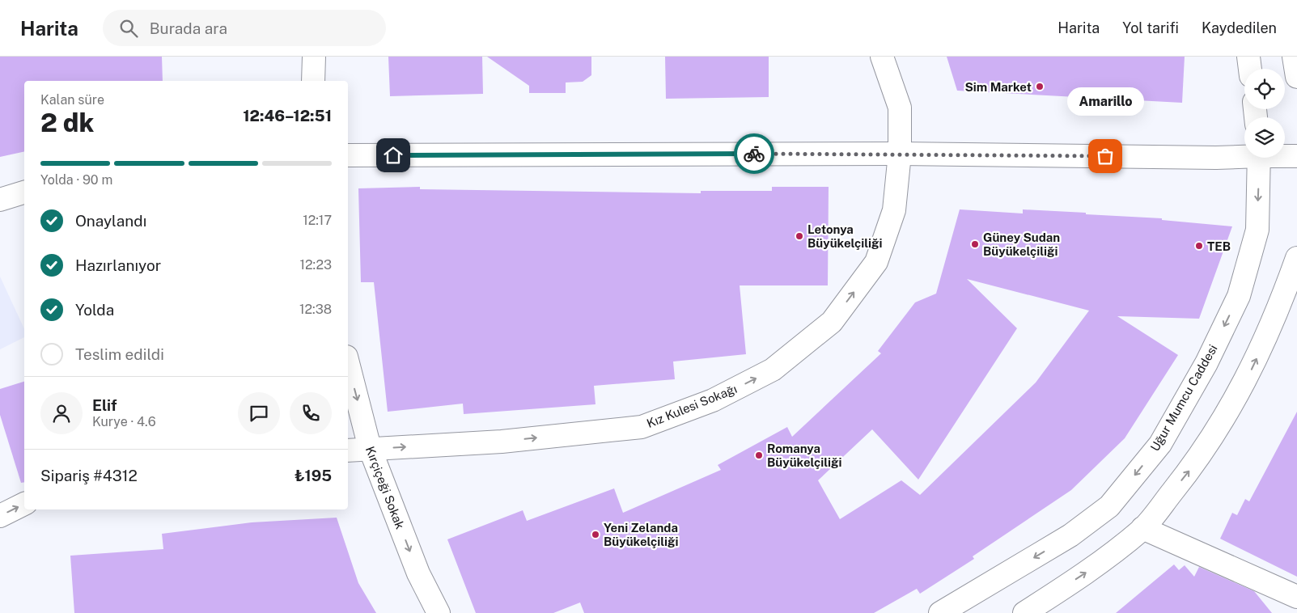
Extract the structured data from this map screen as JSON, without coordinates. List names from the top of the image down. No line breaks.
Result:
{"streets":{"street":["Uğur Mumcu Caddesi","Kız Kulesi Sokağı","Kırçiçeği Sokak"]},"crossings":[["Kız Kulesi Sokağı","Kırçiçeği Sokak"]],"one_way":["Kız Kulesi Sokağı","Kırçiçeği Sokak"],"places":["Sim Market","Amarillo","Letonya Büyükelçiliği","Güney Sudan Büyükelçiliği","TEB","Romanya Büyükelçiliği","Yeni Zelanda Büyükelçiliği"],"page":{"header":"Harita","search":"Burada ara","nav":["Harita","Yol tarifi","Kaydedilen"],"heading":["2 dk","Kalan süre","12:46–12:51"],"panel":["Elif","Kurye · 4.6","Sipariş #4312","₺195"],"bubble":"Amarillo","bar":"Yolda · 90 m","list":[["Onaylandı","12:17"],["Hazırlanıyor","12:23"],["Yolda","12:38"],"Teslim edildi"]}}
